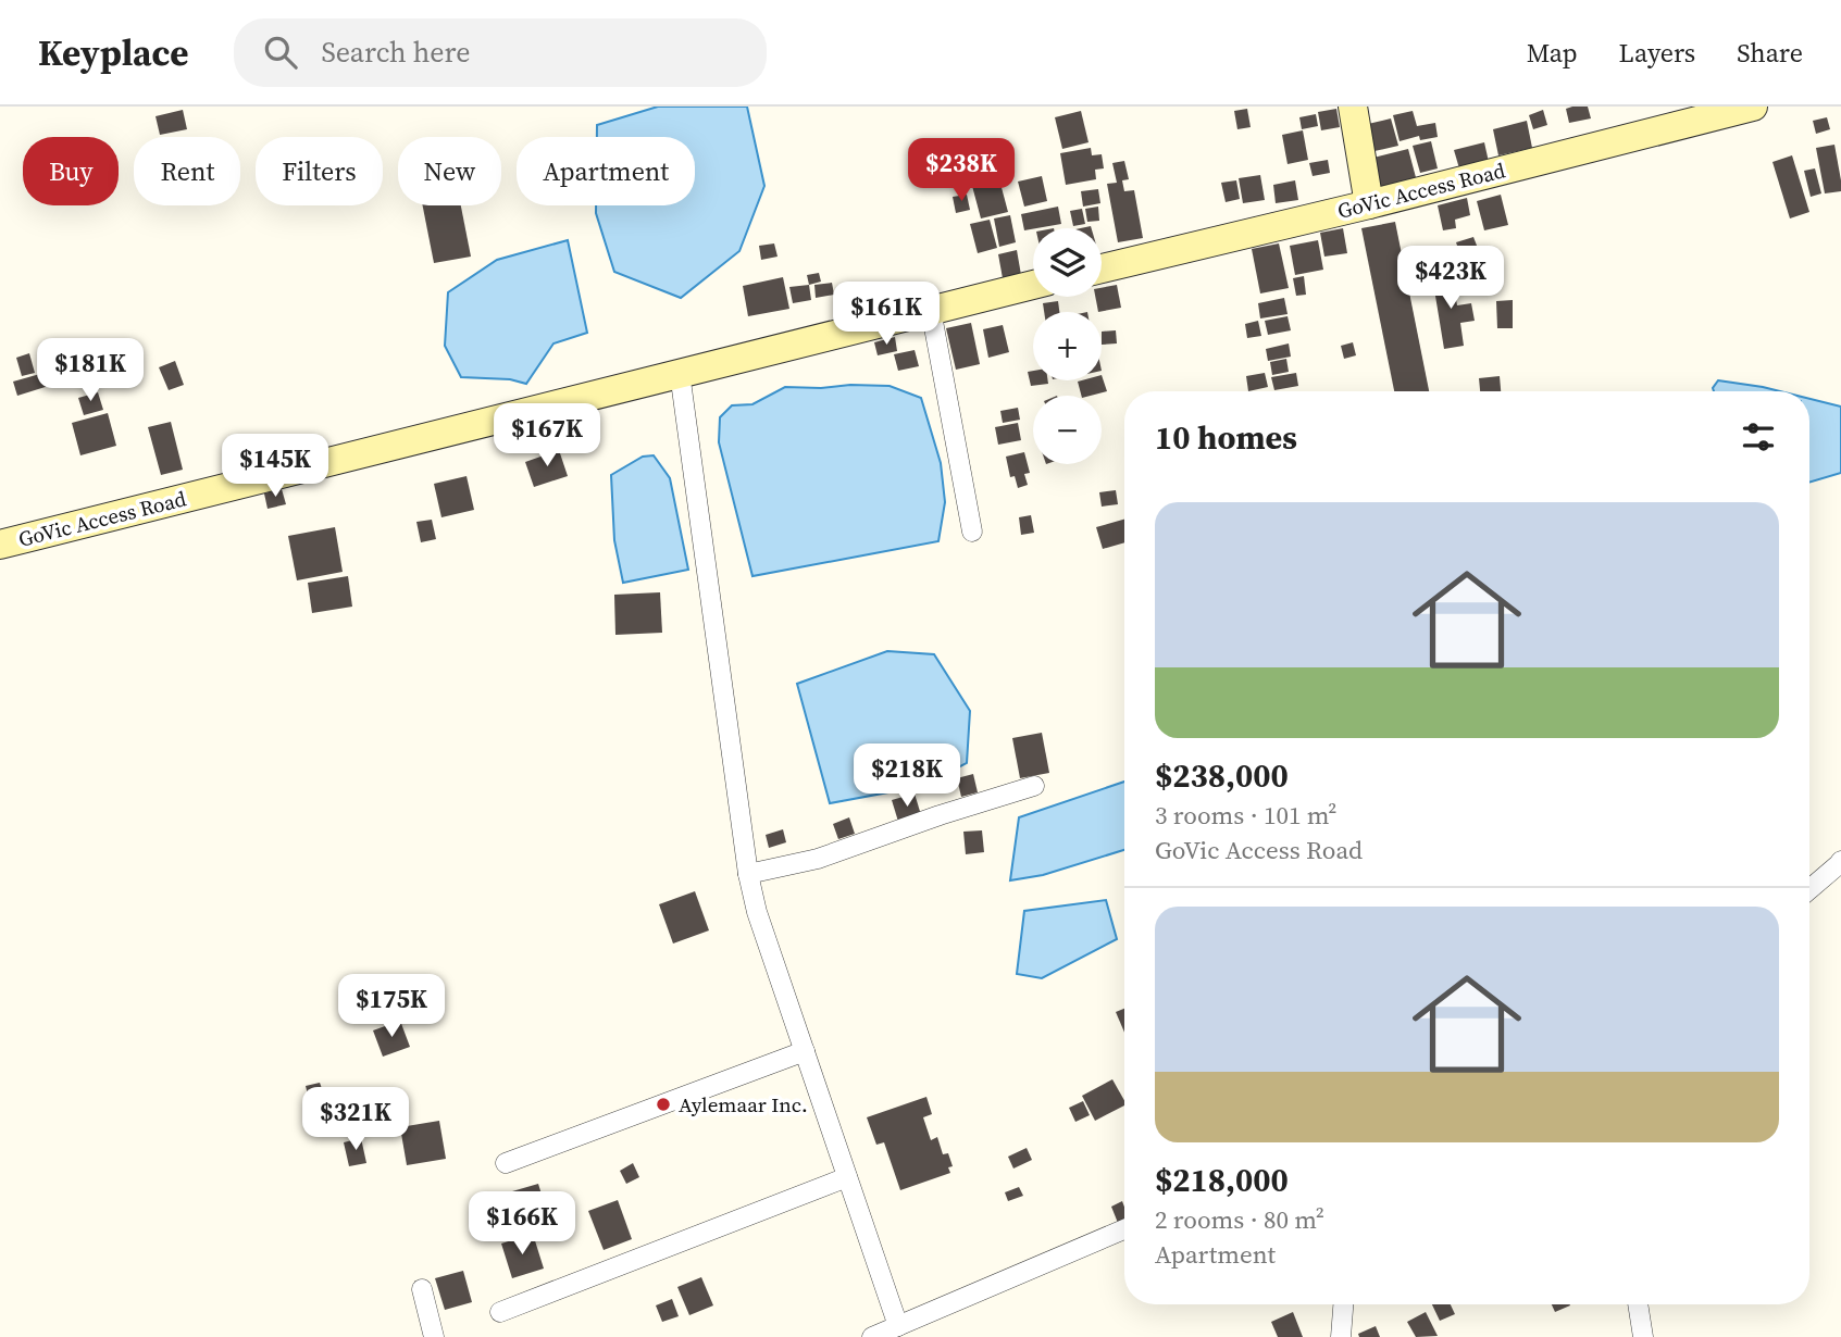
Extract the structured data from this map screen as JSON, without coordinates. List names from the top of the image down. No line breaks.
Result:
{"streets":{"main road":["GoVic Access Road"]},"places":["Aylemaar Inc."],"page":{"header":"Keyplace","search":"Search here","nav":["Map","Layers","Share"],"chip":["Buy","Rent","Filters","New","Apartment"],"price":["$238K","$423K","$161K","$181K","$167K","$145K","$218K","$175K","$321K","$166K"],"map_buttons":["+","−"],"heading":"10 homes","list":[{"name":"$238,000","note":"3 rooms · 101 m² · GoVic Access Road"},{"name":"$218,000","note":"2 rooms · 80 m² · Apartment"}]}}
